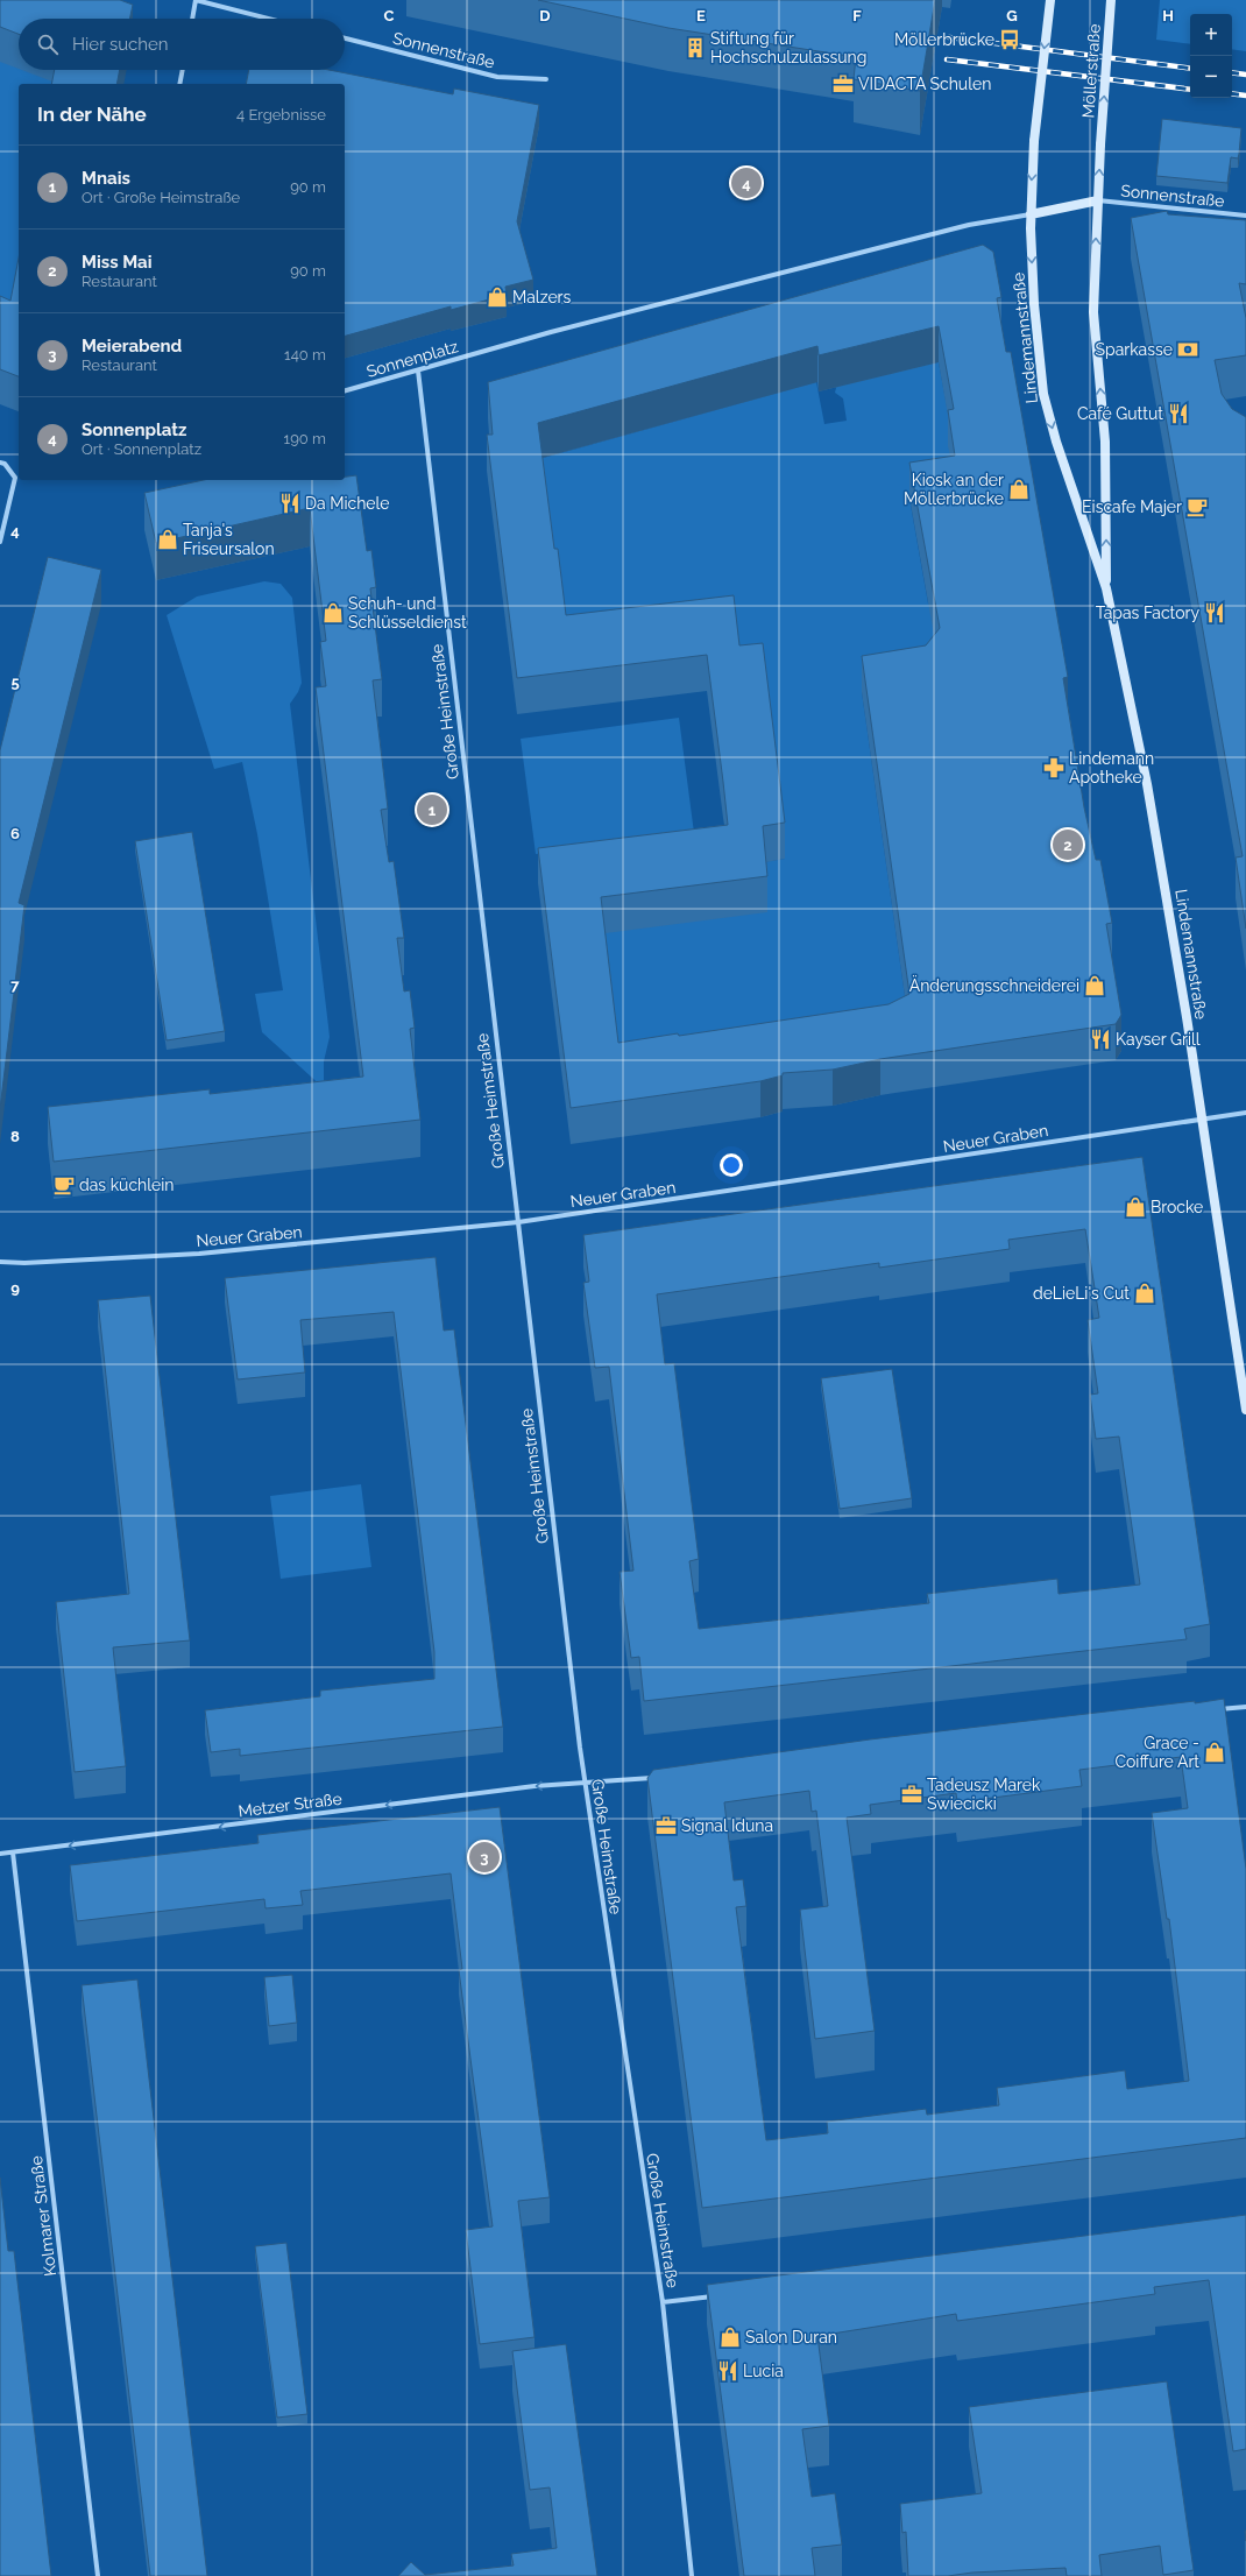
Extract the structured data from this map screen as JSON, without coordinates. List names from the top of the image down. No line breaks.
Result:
{"streets":{"main road":["Möllerstraße","Lindemannstraße"],"street":["Sonnenstraße","Sonnenplatz","Große Heimstraße","Neuer Graben","Metzer Straße","Kolmarer Straße"]},"crossings":[["Sonnenstraße","Lindemannstraße"],["Möllerstraße","Lindemannstraße"],["Lindemannstraße","Sonnenplatz"],["Lindemannstraße","Neuer Graben"],["Sonnenplatz","Große Heimstraße"],["Große Heimstraße","Neuer Graben"],["Große Heimstraße","Metzer Straße"],["Metzer Straße","Kolmarer Straße"]],"one_way":["Möllerstraße","Metzer Straße"],"places":{"bus stop":["Möllerbrücke"],"building":["Stiftung für Hochschulzulassung"],"office":["VIDACTA Schulen","Tadeusz Marek Swiecicki","Signal Iduna"],"shop":["Malzers","Kiosk an der Möllerbrücke","Tanja's Friseursalon","Schuh- und Schlüsseldienst","Änderungsschneiderei","Brocke","deLieLi's Cut","Grace - Coiffure Art","Salon Duran"],"bank":["Sparkasse"],"restaurant":["Café Guttut","Da Michele","Tapas Factory","Kayser Grill","Lucia"],"cafe":["Eiscafe Majer","das küchlein"],"pharmacy":["Lindemann Apotheke"]},"page":{"map_buttons":["+","−"],"search":"Hier suchen","heading":["In der Nähe","4 Ergebnisse"],"list":[{"mark":"1","name":"Mnais","note":"Ort · Große Heimstraße","value":"90 m"},{"mark":"2","name":"Miss Mai","note":"Restaurant","value":"90 m"},{"mark":"3","name":"Meierabend","note":"Restaurant","value":"140 m"},{"mark":"4","name":"Sonnenplatz","note":"Ort · Sonnenplatz","value":"190 m"}],"pins":["4","1","2","3"]},"grid":{"columns":["C","D","E","F","G","H"],"rows":["4","5","6","7","8","9"]}}
